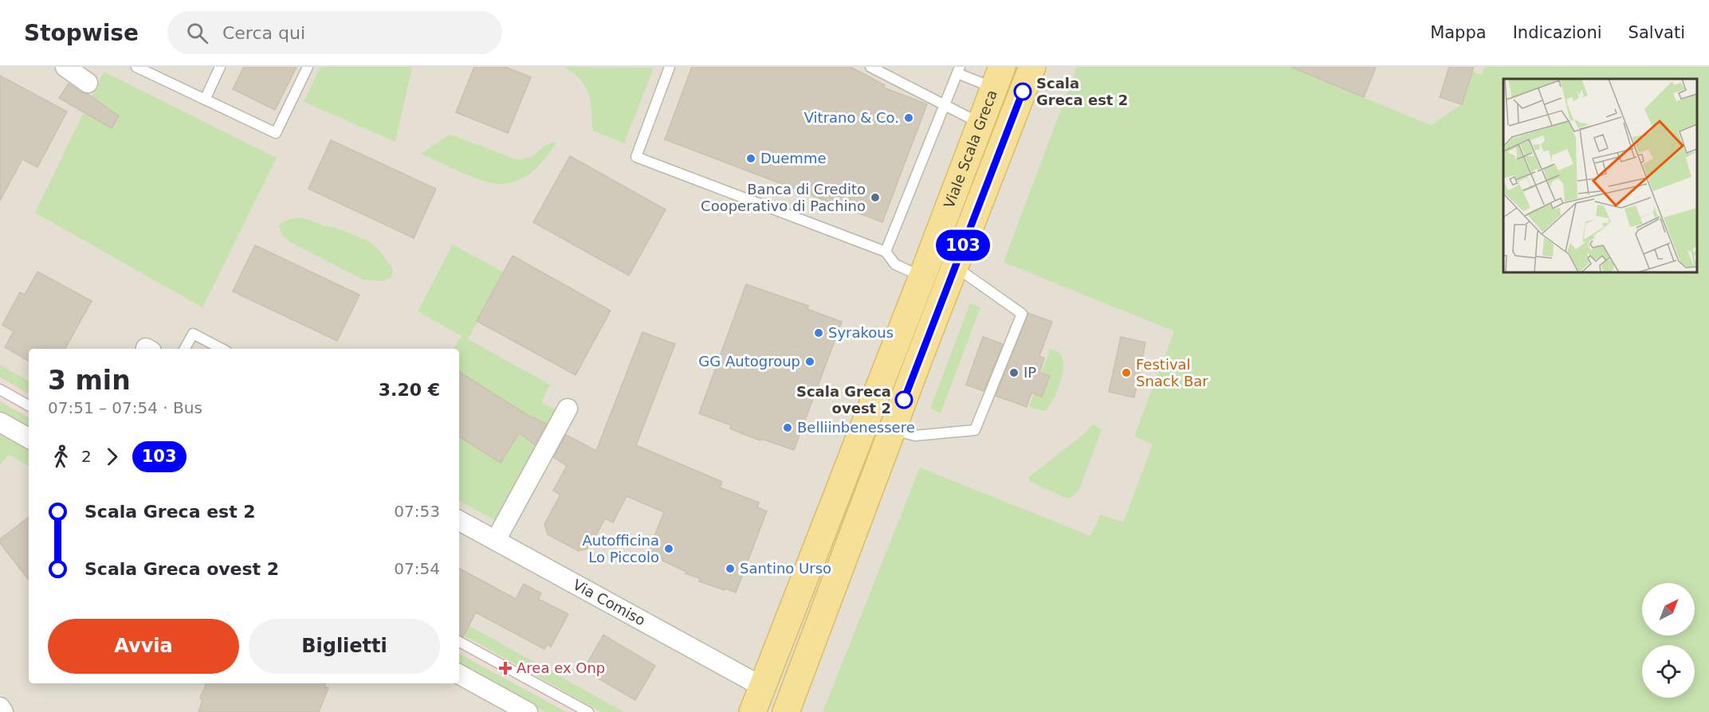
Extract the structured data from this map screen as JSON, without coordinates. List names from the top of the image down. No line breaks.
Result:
{"streets":{"main road":["Viale Scala Greca"],"street":["Via Comiso"]},"crossings":[["Viale Scala Greca","Via Comiso"]],"places":{"other":["Scala Greca est 2","Vitrano & Co.","Duemme","Banca di Credito Cooperativo di Pachino","Syrakous","GG Autogroup","IP","Festival Snack Bar","Scala Greca ovest 2","Belliinbenessere","Autofficina Lo Piccolo","Santino Urso"],"health":["Area ex Onp"]},"lines":["bus line 103"],"north":"top right","page":{"header":"Stopwise","search":"Cerca qui","nav":["Mappa","Indicazioni","Salvati"],"on_map":"103","heading":["3 min","07:51 – 07:54 · Bus","3.20 €"],"legs":["2","103"],"list":[{"name":"Scala Greca est 2","value":"07:53"},{"name":"Scala Greca ovest 2","value":"07:54"}],"buttons":["Avvia","Biglietti"]}}
